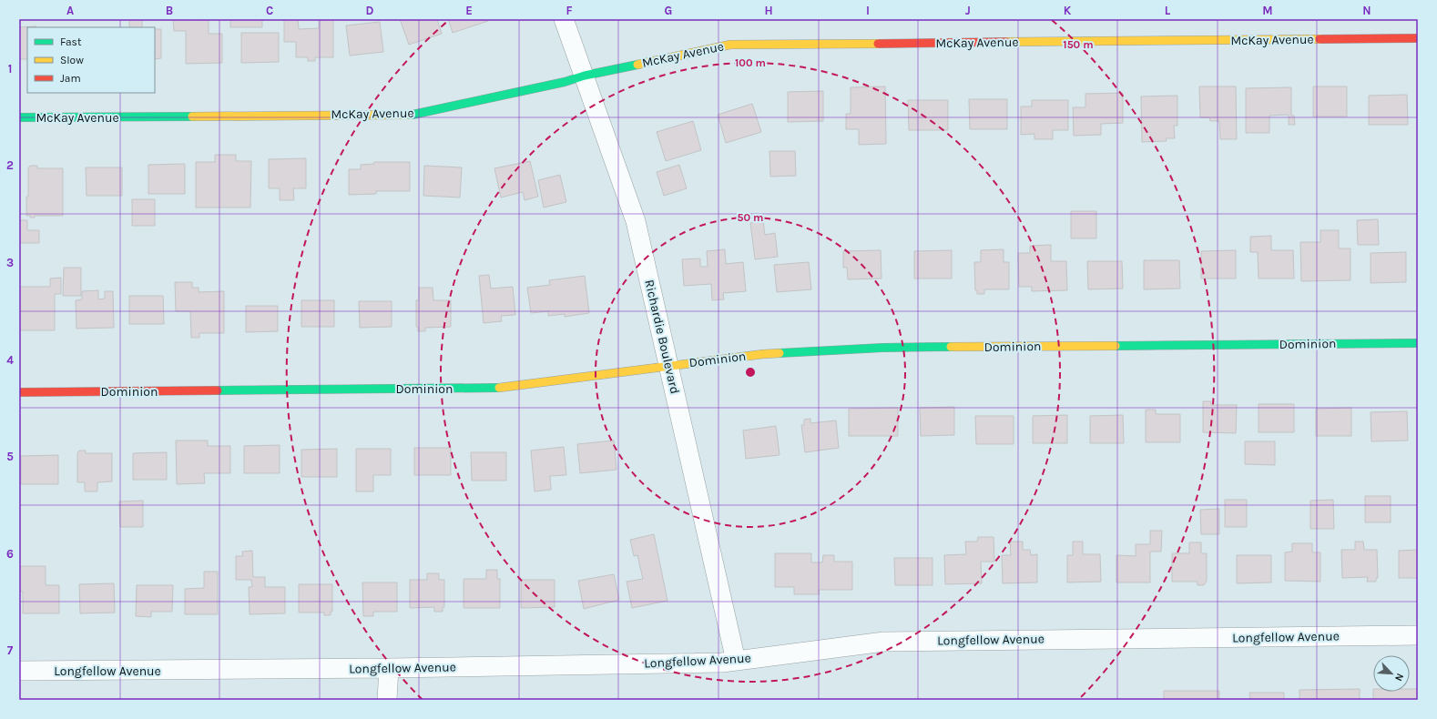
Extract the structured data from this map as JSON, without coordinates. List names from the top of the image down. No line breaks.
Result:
{"streets":{"street":["McKay Avenue","Richardie Boulevard","Dominion","Longfellow Avenue"]},"crossings":[["McKay Avenue","Richardie Boulevard"],["Richardie Boulevard","Dominion"],["Richardie Boulevard","Longfellow Avenue"]],"legend":["Fast","Slow","Jam"],"north":"bottom right","grid":{"columns":["A","B","C","D","E","F","G","H","I","J","K","L","M","N"],"rows":["1","2","3","4","5","6","7"]},"rings":["150 m","100 m","50 m"]}
